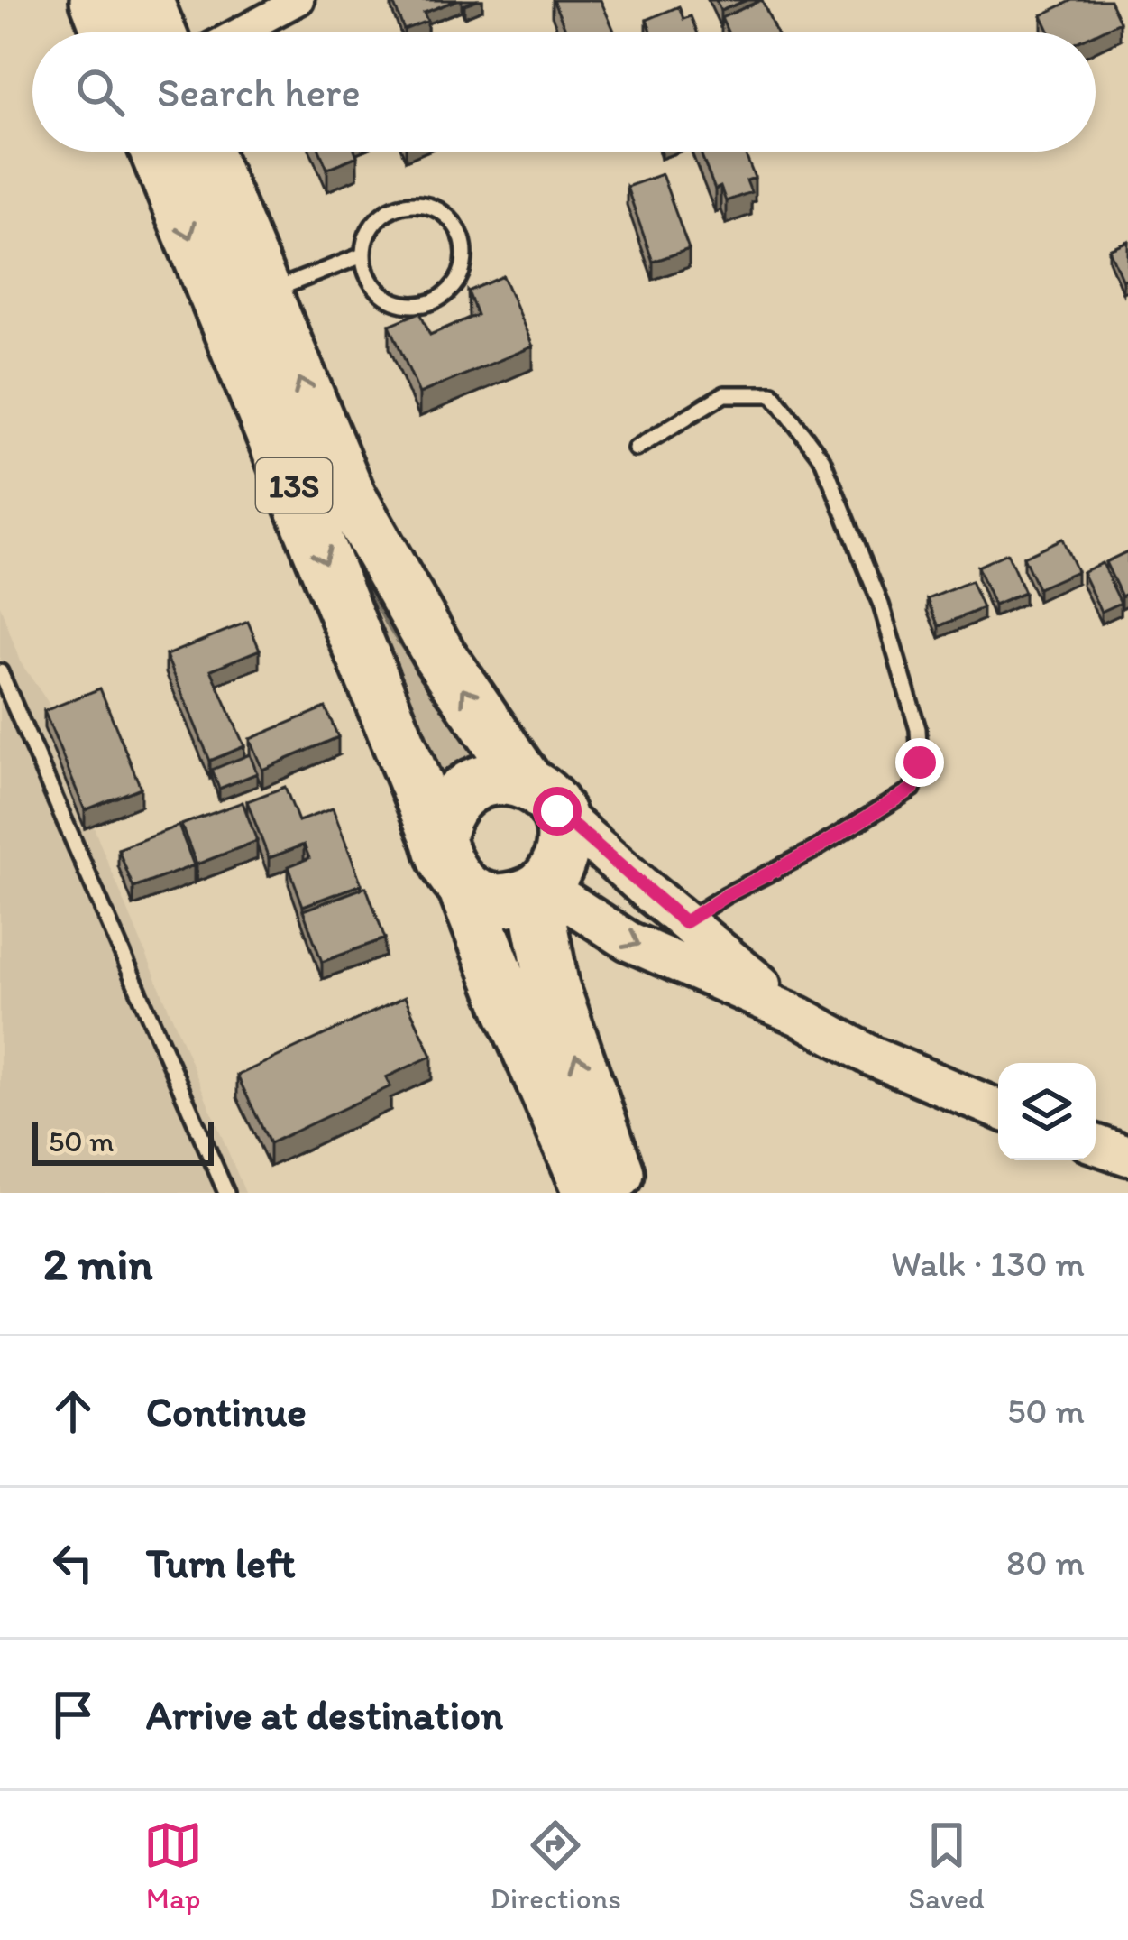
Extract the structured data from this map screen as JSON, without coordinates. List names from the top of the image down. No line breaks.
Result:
{"streets":{"highway":["13S"]},"scale_bar":"50 m","page":{"search":"Search here","scale":"50 m","heading":["2 min","Walk · 130 m"],"list":[["Continue","50 m"],["Turn left","80 m"],"Arrive at destination"],"nav":["Map","Directions","Saved"]}}
